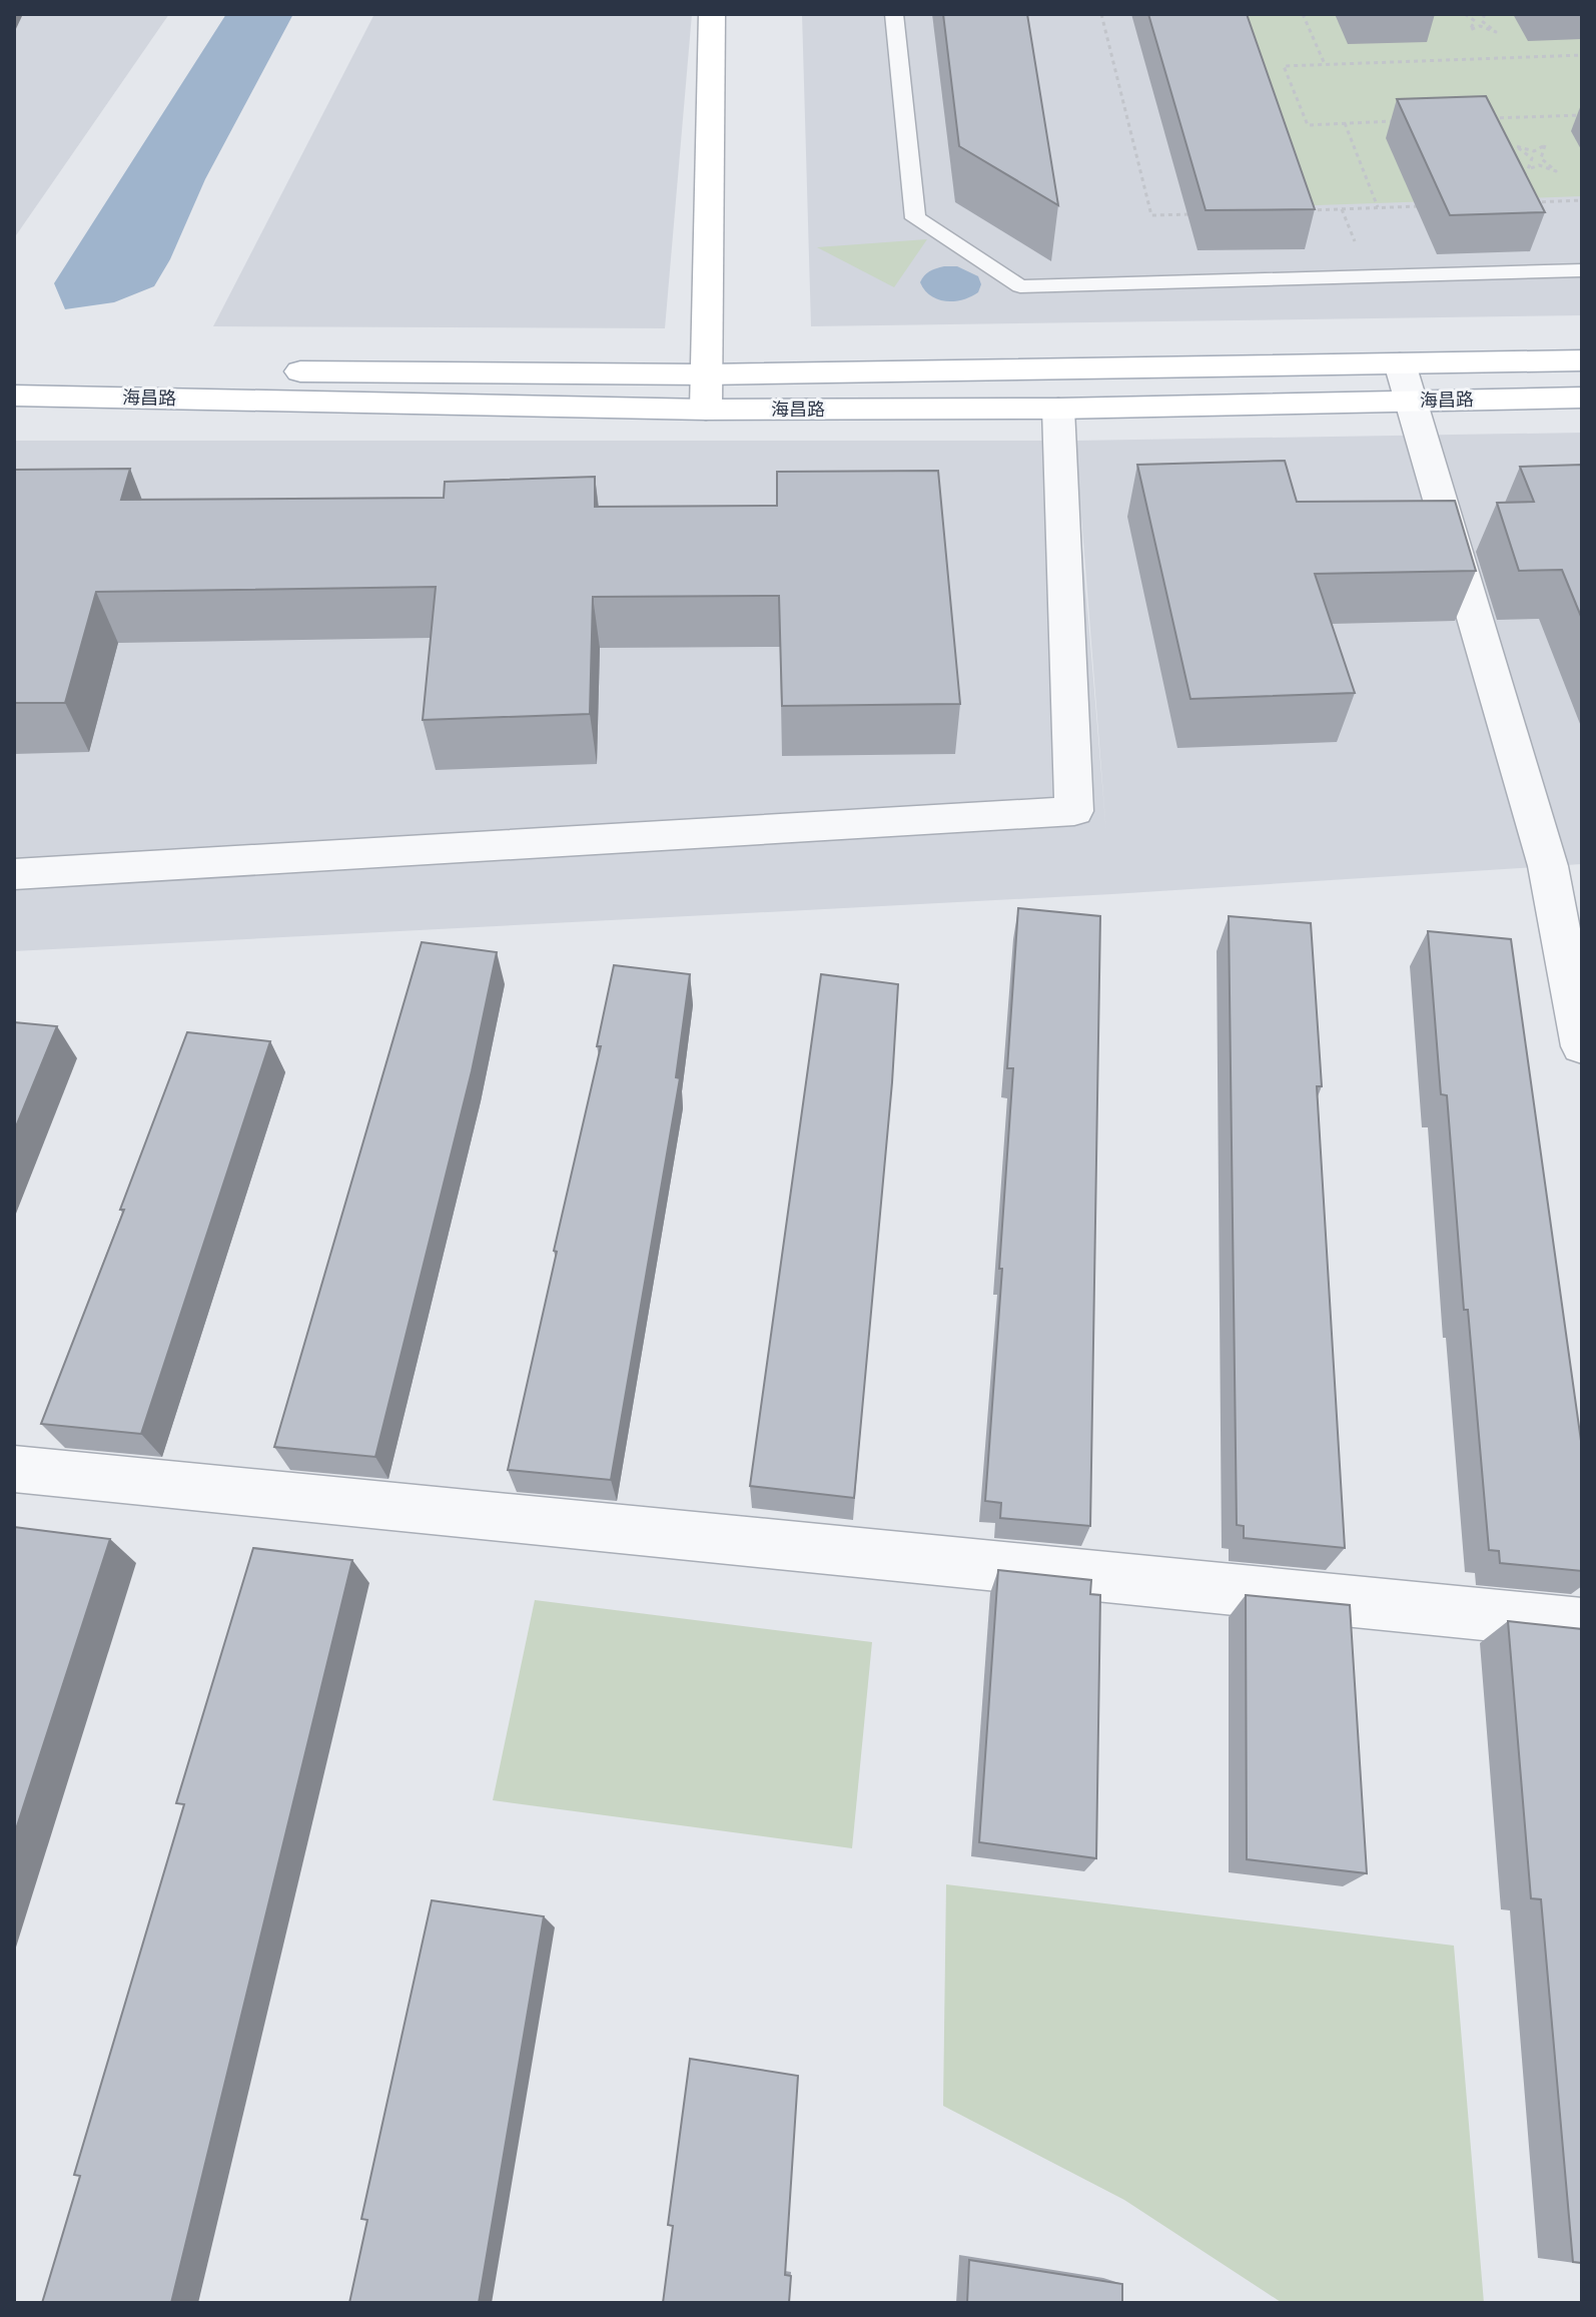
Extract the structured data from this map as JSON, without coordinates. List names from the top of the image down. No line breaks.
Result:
{"streets":{"main road":["海昌路"]}}
